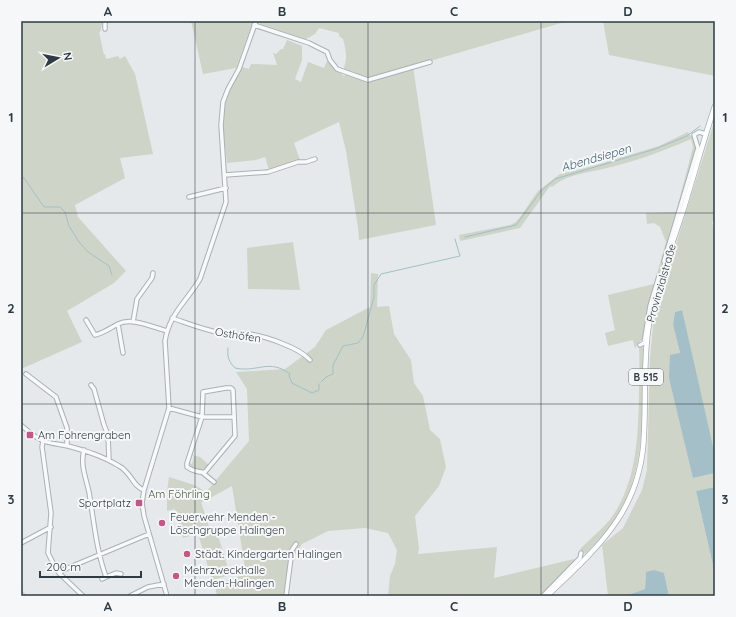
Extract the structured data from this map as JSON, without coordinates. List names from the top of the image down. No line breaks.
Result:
{"streets":{"main road":["Provinzialstraße","B 515"],"street":["Osthöfen"]},"water":["Abendsiepen"],"parks":["Am Föhrling"],"places":{"transit":["Am Fohrengraben","Sportplatz"],"other":["Feuerwehr Menden - Löschgruppe Halingen","Städt. Kindergarten Halingen","Mehrzweckhalle Menden-Halingen"]},"scale_bar":"200 m","north":"right","grid":{"columns":["A","B","C","D"],"rows":["1","2","3"]}}
